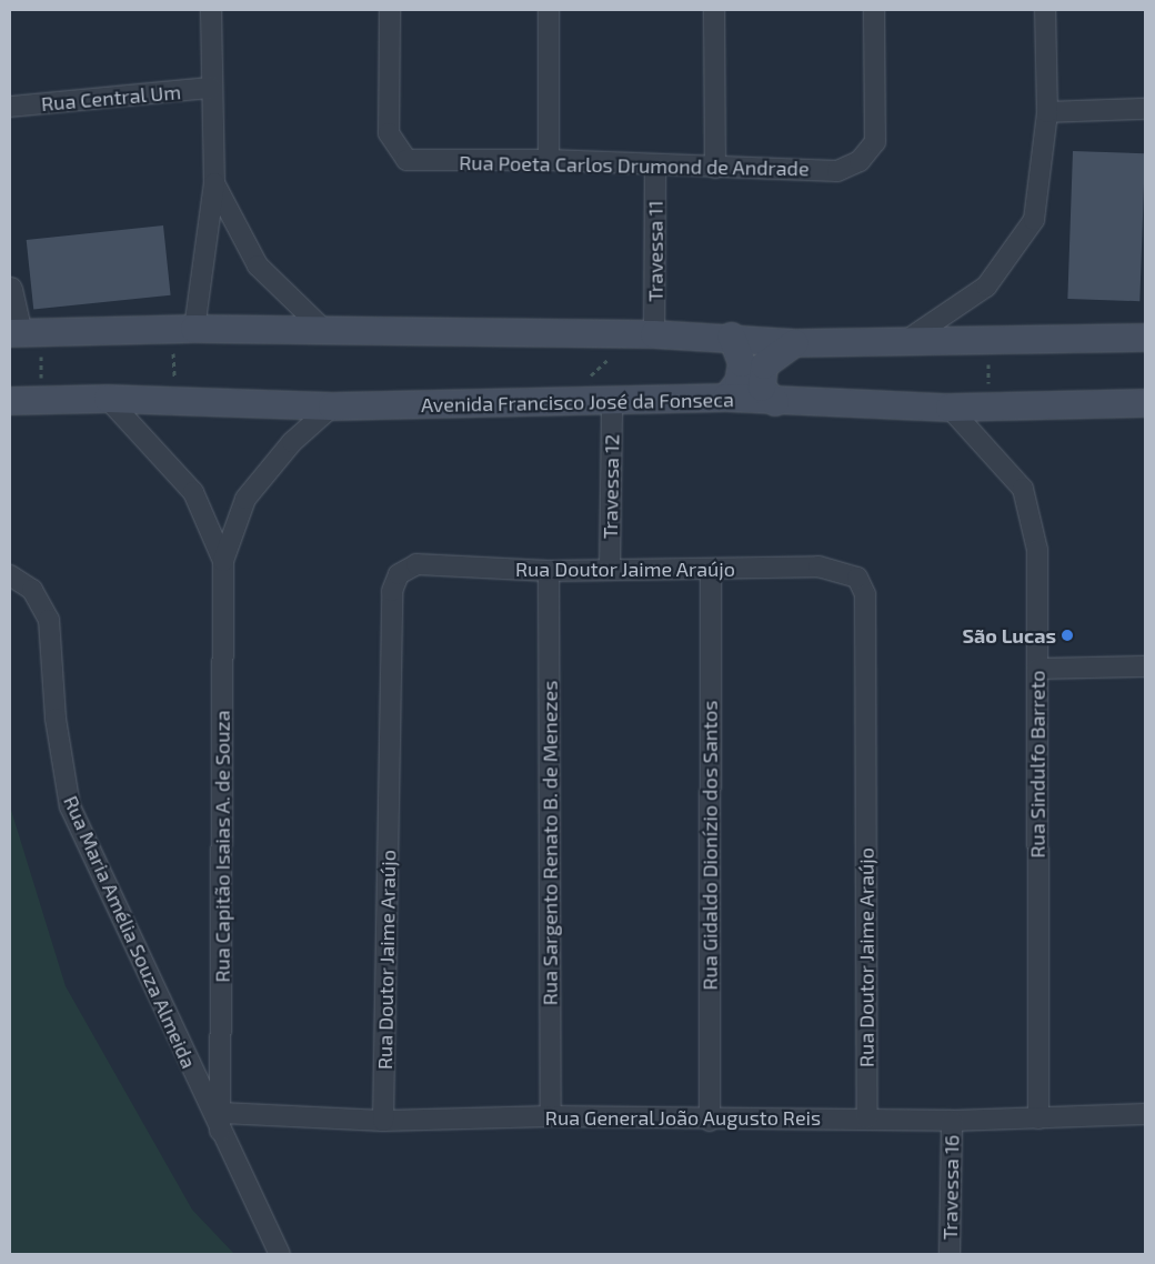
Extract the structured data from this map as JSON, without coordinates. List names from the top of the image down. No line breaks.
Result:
{"streets":{"main road":["Avenida Francisco José da Fonseca"],"street":["Rua Central Um","Rua Poeta Carlos Drumond de Andrade","Travessa 11","Travessa 12","Rua Doutor Jaime Araújo","Rua Sindulfo Barreto","Rua Sargento Renato B. de Menezes","Rua Gidaldo Dionízio dos Santos","Rua Capitão Isaias A. de Souza","Rua Maria Amélia Souza Almeida","Rua General João Augusto Reis","Travessa 16"]},"crossings":[["Rua Poeta Carlos Drumond de Andrade","Travessa 11"],["Avenida Francisco José da Fonseca","Travessa 12"],["Avenida Francisco José da Fonseca","Rua Sindulfo Barreto"],["Avenida Francisco José da Fonseca","Rua Capitão Isaias A. de Souza"],["Travessa 12","Rua Doutor Jaime Araújo"],["Rua Doutor Jaime Araújo","Rua Sargento Renato B. de Menezes"],["Rua Doutor Jaime Araújo","Rua Gidaldo Dionízio dos Santos"],["Rua Doutor Jaime Araújo","Rua General João Augusto Reis"],["Rua Sindulfo Barreto","Rua General João Augusto Reis"],["Rua Sargento Renato B. de Menezes","Rua General João Augusto Reis"],["Rua Gidaldo Dionízio dos Santos","Rua General João Augusto Reis"],["Rua Capitão Isaias A. de Souza","Rua Maria Amélia Souza Almeida"],["Rua Capitão Isaias A. de Souza","Rua General João Augusto Reis"],["Rua Maria Amélia Souza Almeida","Rua General João Augusto Reis"],["Rua General João Augusto Reis","Travessa 16"]],"places":["São Lucas"]}
